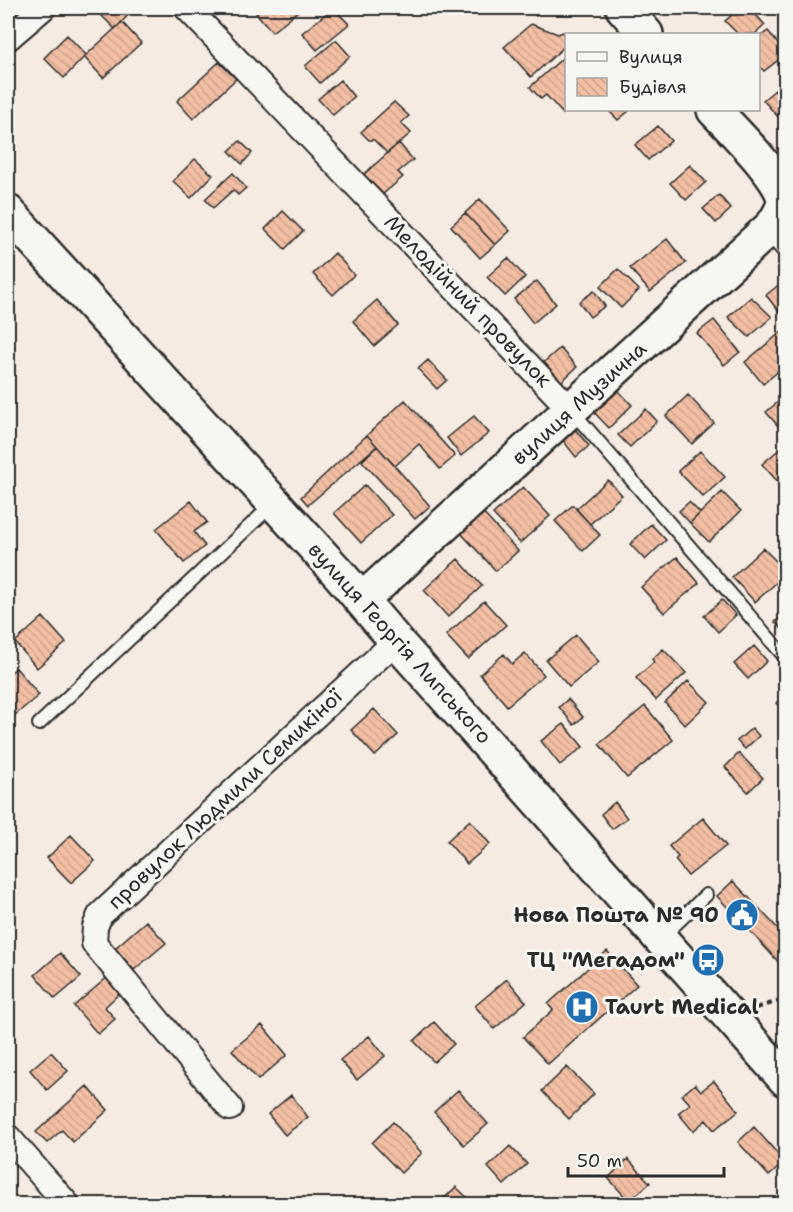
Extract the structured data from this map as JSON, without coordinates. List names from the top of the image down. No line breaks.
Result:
{"streets":{"street":["Мелодійний провулок","вулиця Музична","вулиця Георгія Липського","провулок Людмили Семикіної"]},"crossings":[["Мелодійний провулок","вулиця Музична"],["вулиця Музична","вулиця Георгія Липського"],["вулиця Георгія Липського","провулок Людмили Семикіної"]],"places":{"public building":["Нова Пошта № 90"],"bus stop":["ТЦ \"Мегадом\""],"hospital":["Taurt Medical"]},"legend":["Вулиця","Будівля"],"scale_bar":"50 m"}
